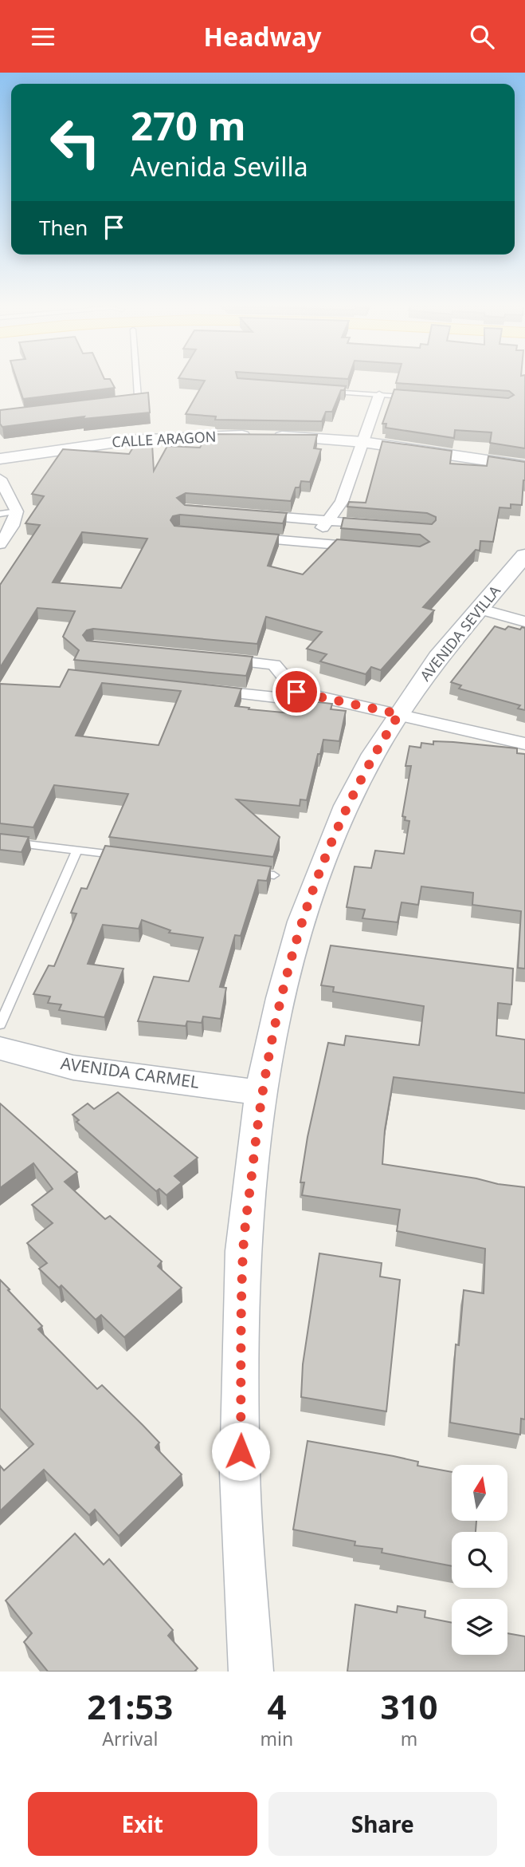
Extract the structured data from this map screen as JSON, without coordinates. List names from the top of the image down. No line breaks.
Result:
{"streets":{"street":["CALLE ARAGON","AVENIDA SEVILLA","AVENIDA CARMEL"]},"crossings":[["AVENIDA SEVILLA","AVENIDA CARMEL"]],"north":"top","page":{"header":"Headway","turn":["270 m","Avenida Sevilla"],"then":"Then","eta":["21:53","Arrival","4","min","310","m"],"buttons":["Exit","Share"]}}
